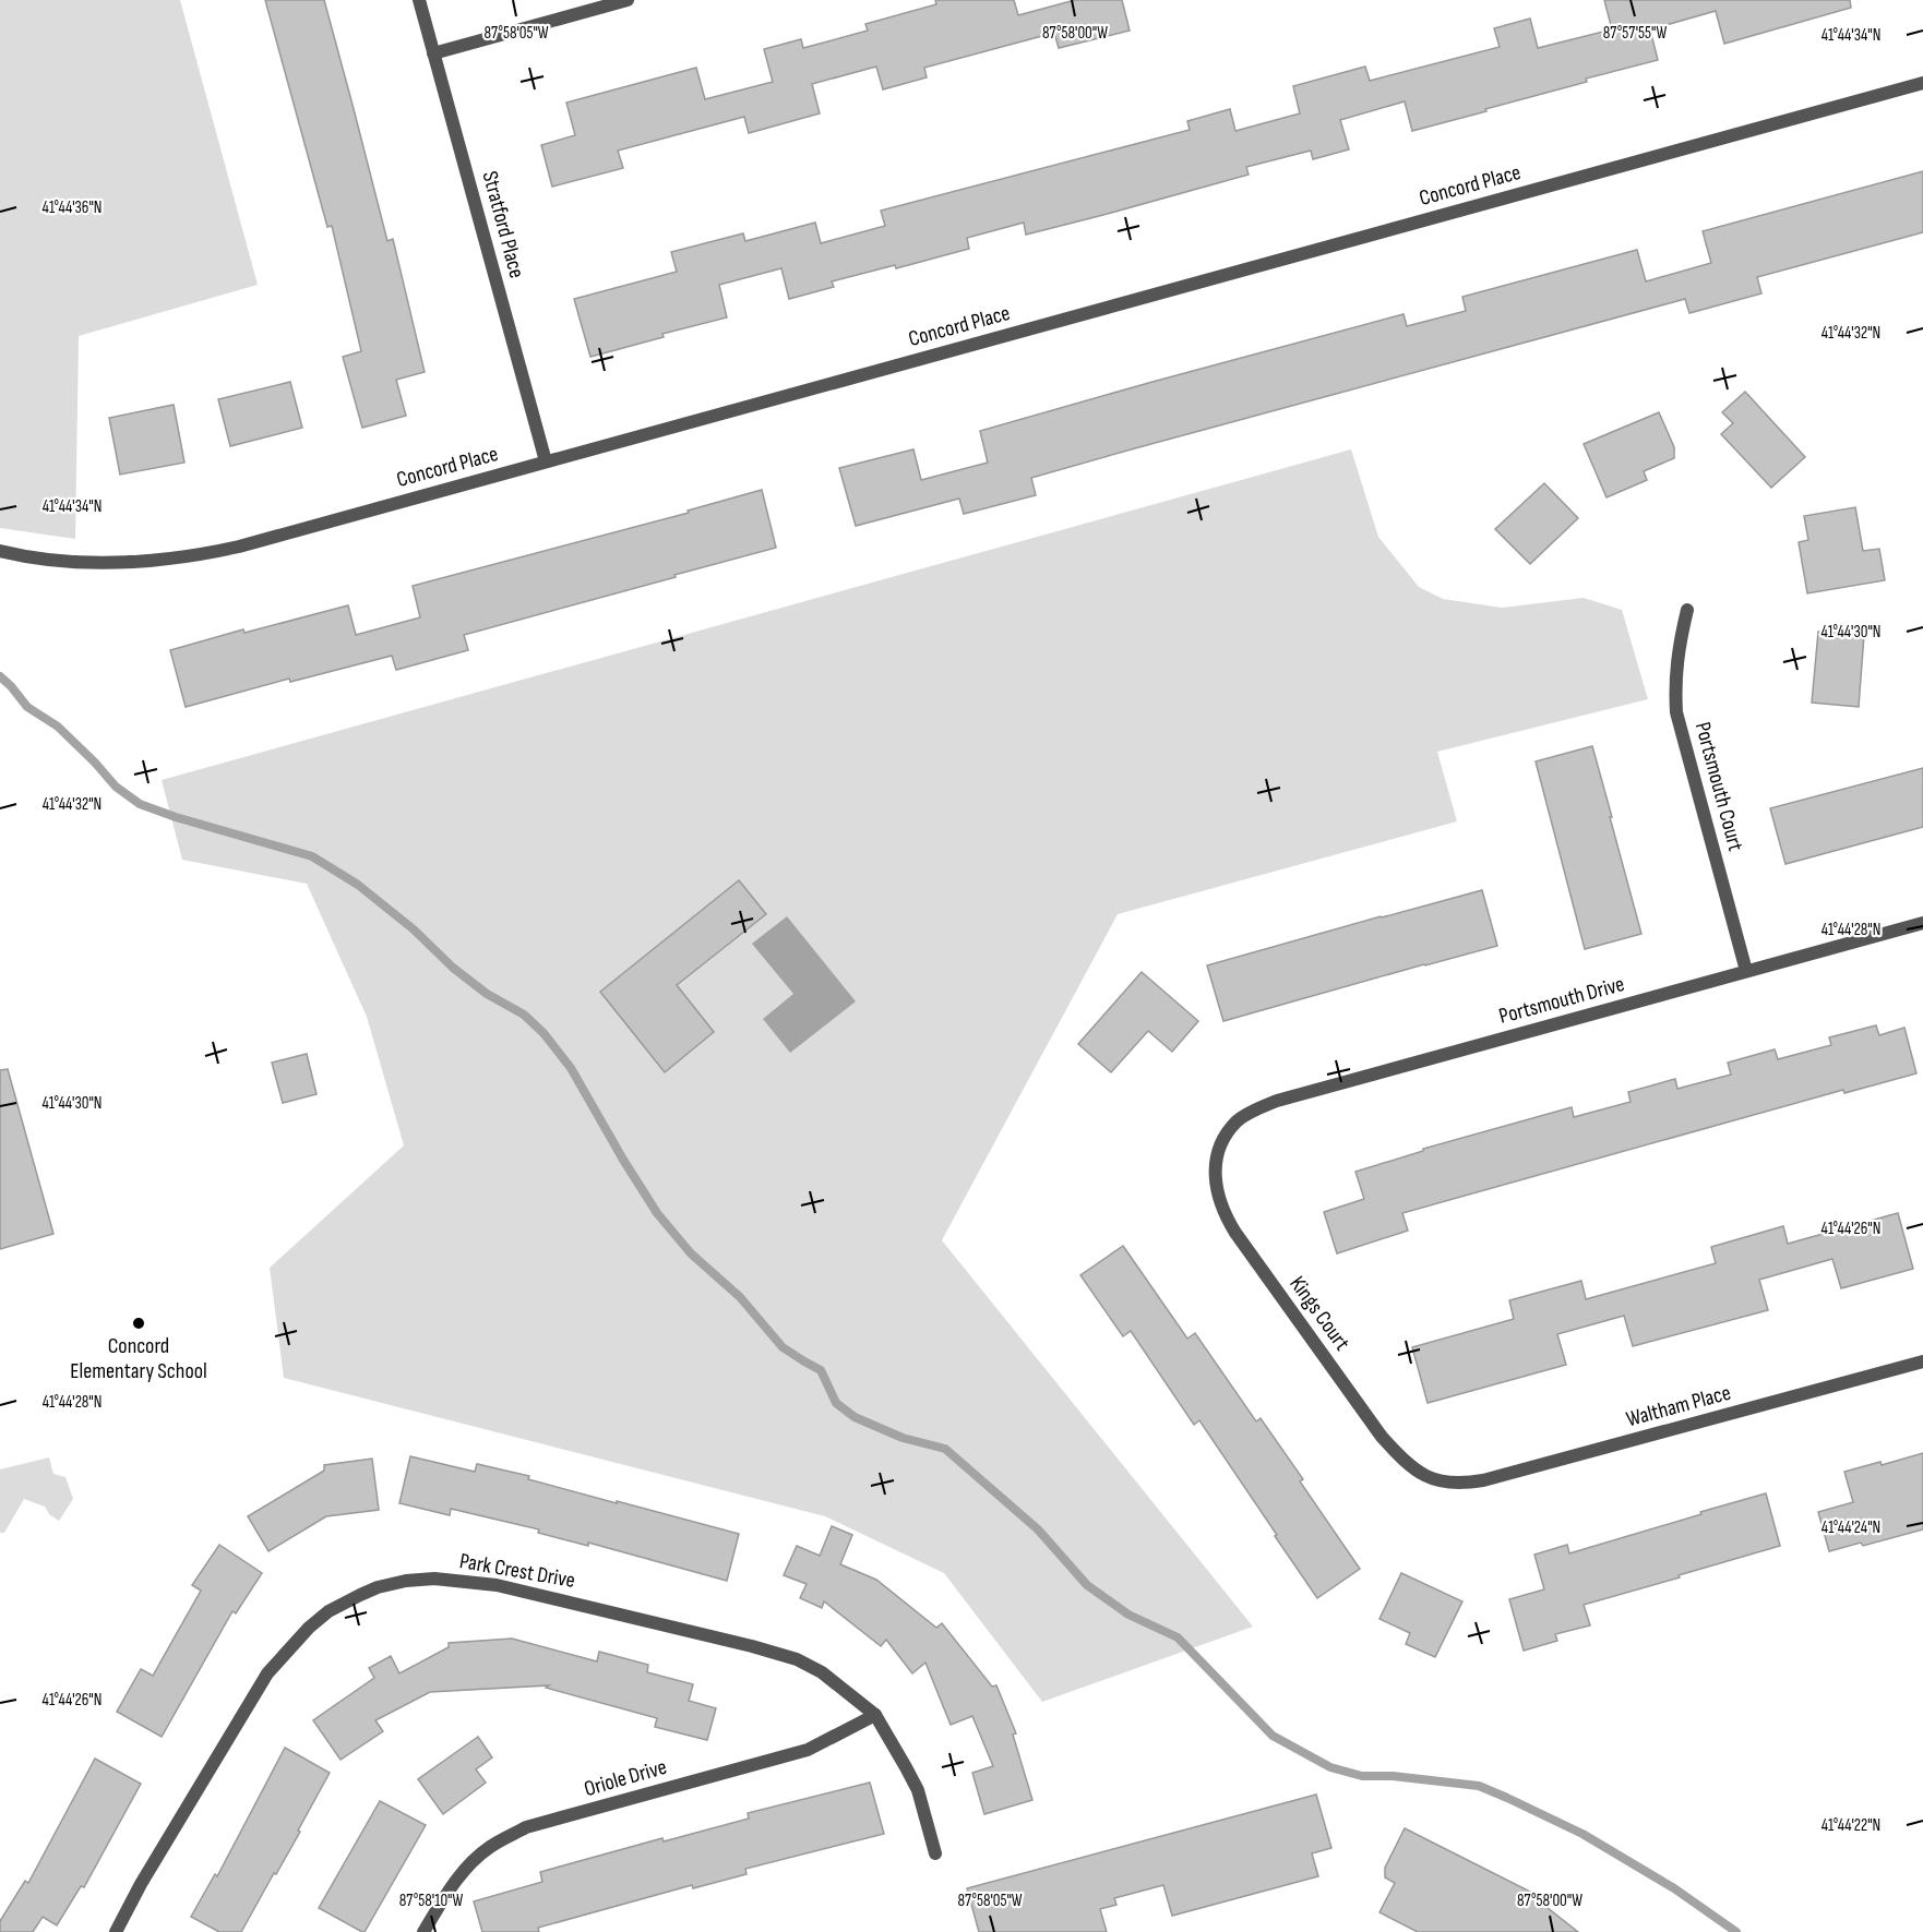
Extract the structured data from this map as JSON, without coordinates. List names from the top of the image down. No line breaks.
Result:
{"streets":{"street":["Concord Place","Stratford Place","Portsmouth Court","Portsmouth Drive","Kings Court","Waltham Place","Park Crest Drive","Oriole Drive"]},"crossings":[["Concord Place","Stratford Place"],["Portsmouth Court","Portsmouth Drive"],["Portsmouth Drive","Kings Court"],["Kings Court","Waltham Place"],["Park Crest Drive","Oriole Drive"]],"places":["Concord Elementary School"],"coordinates":["87°58'05\"W","87°58'00\"W","87°57'55\"W","41°44'34\"N","41°44'36\"N","41°44'32\"N","41°44'30\"N","41°44'28\"N","41°44'26\"N","41°44'24\"N","41°44'22\"N","87°58'10\"W"]}
